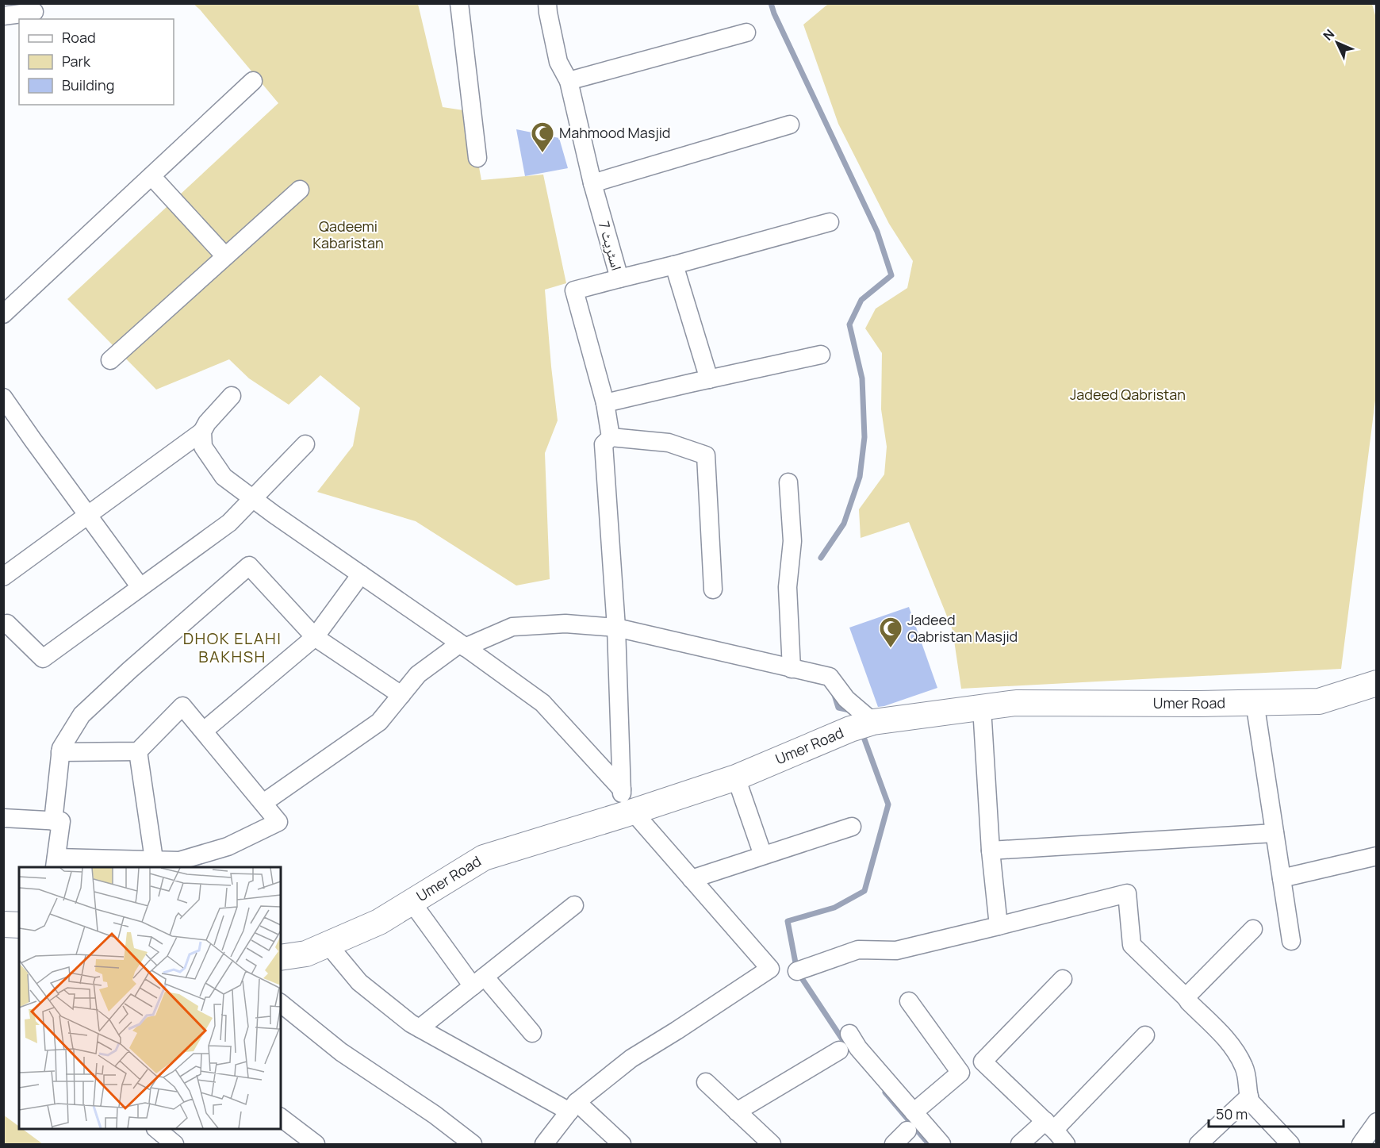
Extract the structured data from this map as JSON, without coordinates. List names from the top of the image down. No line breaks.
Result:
{"streets":{"street":["اسٹریٹ 7","Umer Road"]},"districts":["DHOK ELAHI BAKHSH"],"parks":["Qadeemi Kabaristan","Jadeed Qabristan"],"places":{"mosque":["Mahmood Masjid","Jadeed Qabristan Masjid"]},"legend":["Road","Park","Building"],"scale_bar":"50 m","north":"top left"}
